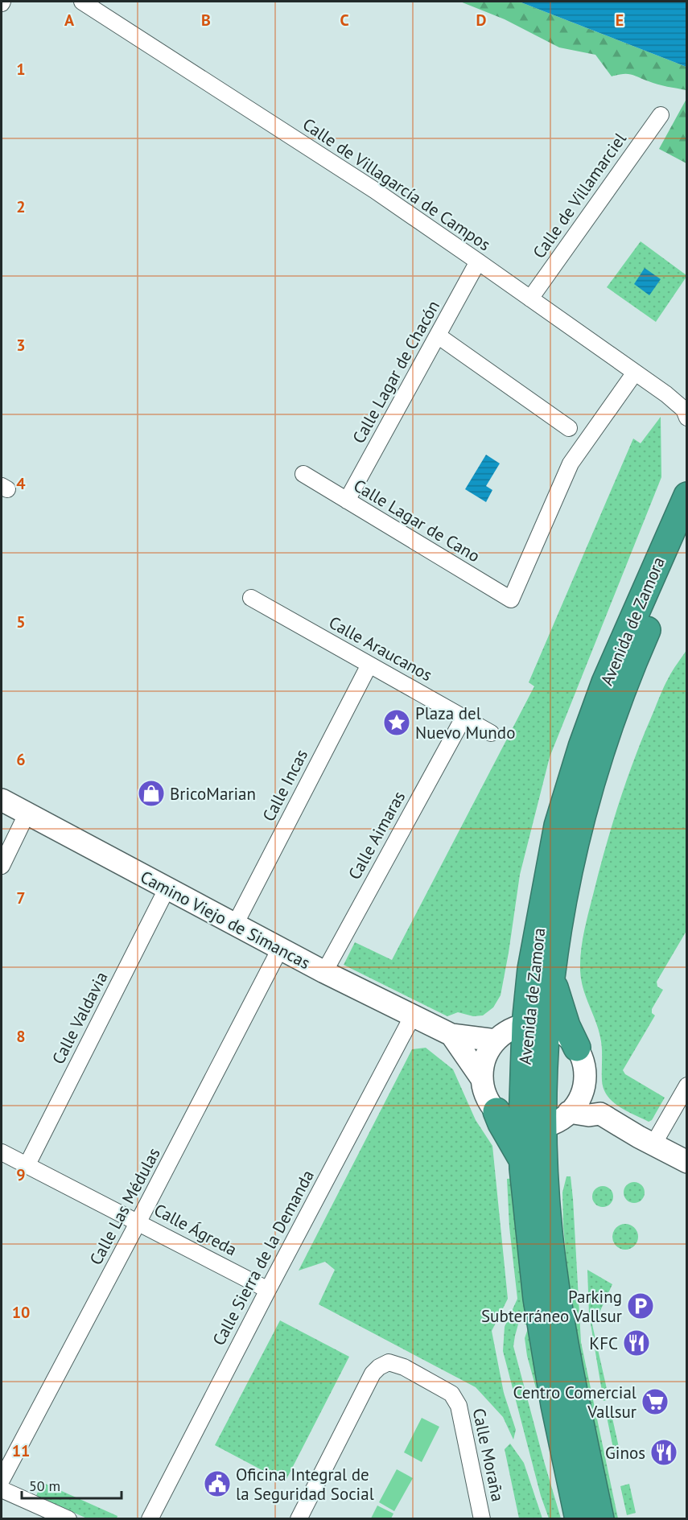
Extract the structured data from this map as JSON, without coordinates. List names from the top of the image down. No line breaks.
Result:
{"streets":{"highway":["Avenida de Zamora"],"main road":["Camino Viejo de Simancas"],"street":["Calle de Villagarcía de Campos","Calle de Villamarciel","Calle Lagar de Chacón","Calle Lagar de Cano","Calle Araucanos","Calle Incas","Calle Aimaras","Calle Valdavia","Calle Las Médulas","Calle Ágreda","Calle Sierra de la Demanda","Calle Moraña"]},"crossings":[["Calle de Villagarcía de Campos","Calle de Villamarciel"],["Calle de Villagarcía de Campos","Calle Lagar de Chacón"],["Calle de Villagarcía de Campos","Calle Lagar de Cano"],["Calle Lagar de Chacón","Calle Lagar de Cano"],["Calle Araucanos","Calle Incas"],["Calle Araucanos","Calle Aimaras"],["Calle Incas","Camino Viejo de Simancas"],["Calle Aimaras","Camino Viejo de Simancas"],["Camino Viejo de Simancas","Calle Valdavia"],["Camino Viejo de Simancas","Calle Las Médulas"],["Camino Viejo de Simancas","Calle Sierra de la Demanda"],["Calle Valdavia","Calle Ágreda"],["Calle Las Médulas","Calle Ágreda"],["Calle Ágreda","Calle Sierra de la Demanda"]],"places":{"place":["Plaza del Nuevo Mundo"],"shop":["BricoMarian"],"parking":["Parking Subterráneo Vallsur"],"restaurant":["KFC","Ginos"],"supermarket":["Centro Comercial Vallsur"],"public building":["Oficina Integral de la Seguridad Social"]},"scale_bar":"50 m","grid":{"columns":["A","B","C","D","E"],"rows":["1","2","3","4","5","6","7","8","9","10","11"]}}
